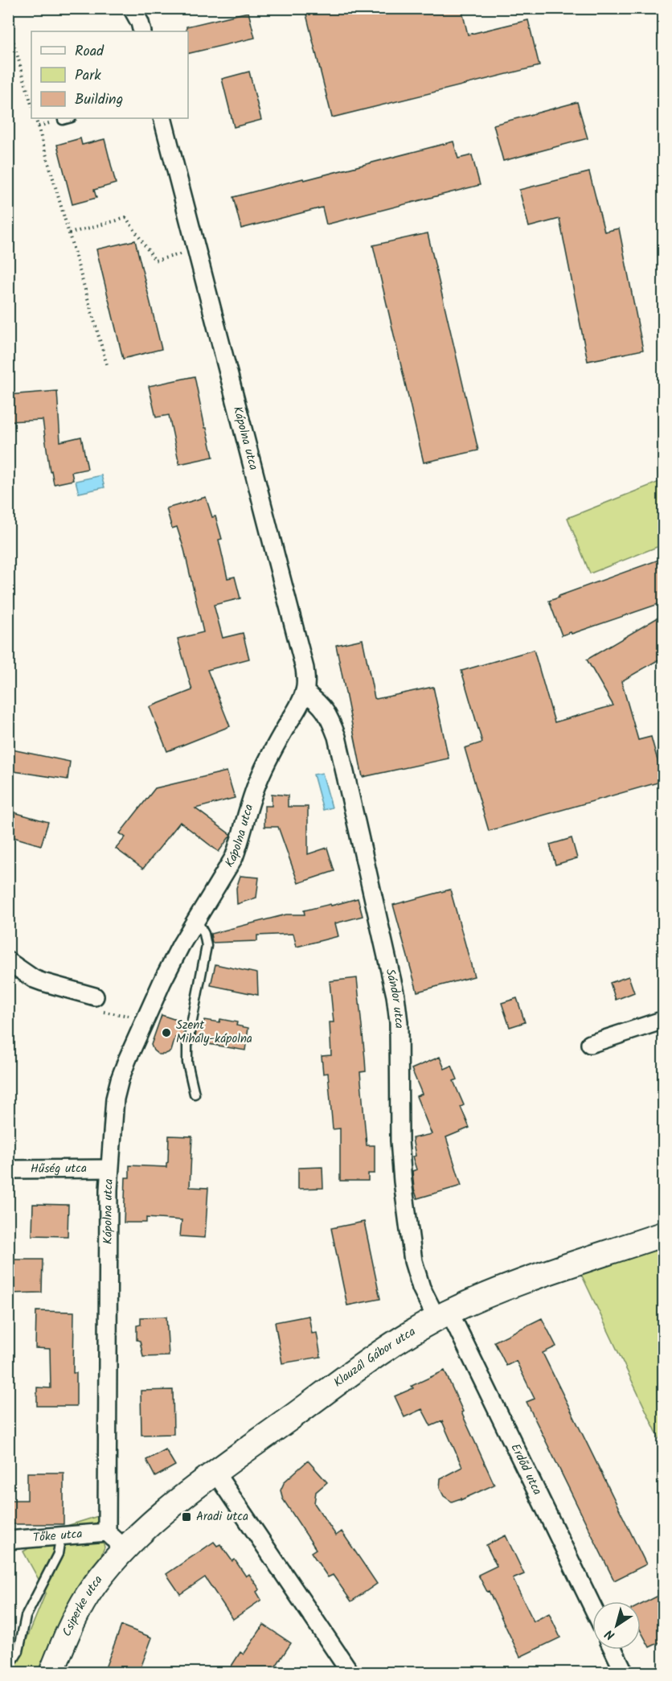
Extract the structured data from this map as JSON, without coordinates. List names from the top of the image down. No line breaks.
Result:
{"streets":{"street":["Kápolna utca","Sándor utca","Hűség utca","Klauzál Gábor utca","Erdőd utca","Tőke utca","Csiperke utca"]},"crossings":[["Kápolna utca","Sándor utca"],["Kápolna utca","Hűség utca"],["Kápolna utca","Tőke utca"],["Sándor utca","Klauzál Gábor utca"],["Sándor utca","Erdőd utca"],["Klauzál Gábor utca","Erdőd utca"],["Klauzál Gábor utca","Csiperke utca"]],"places":{"other":["Szent Mihály-kápolna"],"transit":["Aradi utca"]},"legend":["Road","Park","Building"],"north":"bottom left"}
